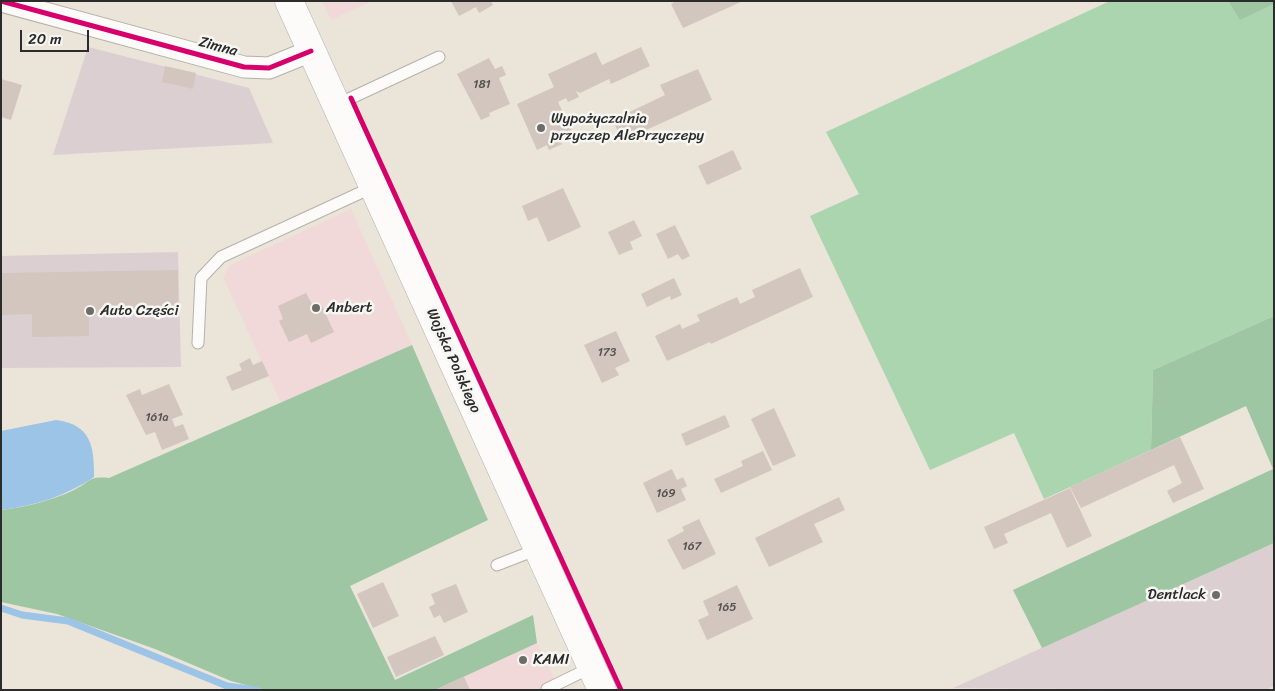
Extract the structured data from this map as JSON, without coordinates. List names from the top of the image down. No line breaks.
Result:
{"streets":{"main road":["Wojska Polskiego"],"street":["Zimna"]},"crossings":[["Zimna","Wojska Polskiego"]],"places":["Wypożyczalnia przyczep AlePrzyczepy","Anbert","Auto Części","Dentlack","KAMI"],"house_numbers":["181","173","161a","169","167","165"],"scale_bar":"20 m"}
